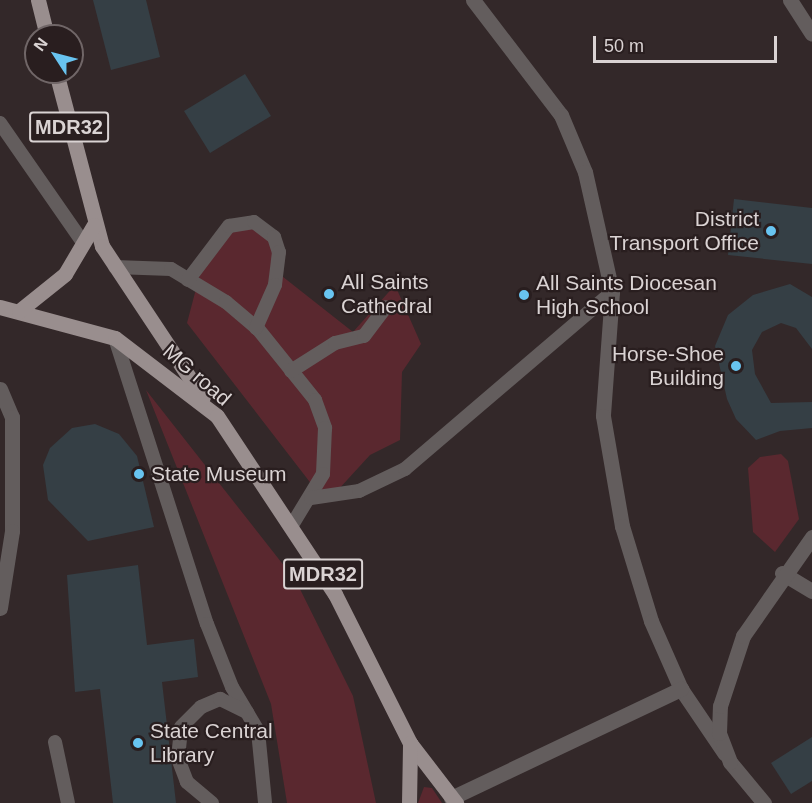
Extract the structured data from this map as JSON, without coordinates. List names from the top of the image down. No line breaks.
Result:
{"streets":{"main road":["MDR32","MG road"]},"crossings":[["MDR32","MG road"]],"places":["District Transport Office","All Saints Cathedral","All Saints Diocesan High School","Horse-Shoe Building","State Museum","State Central Library"],"scale_bar":"50 m","north":"top left"}
